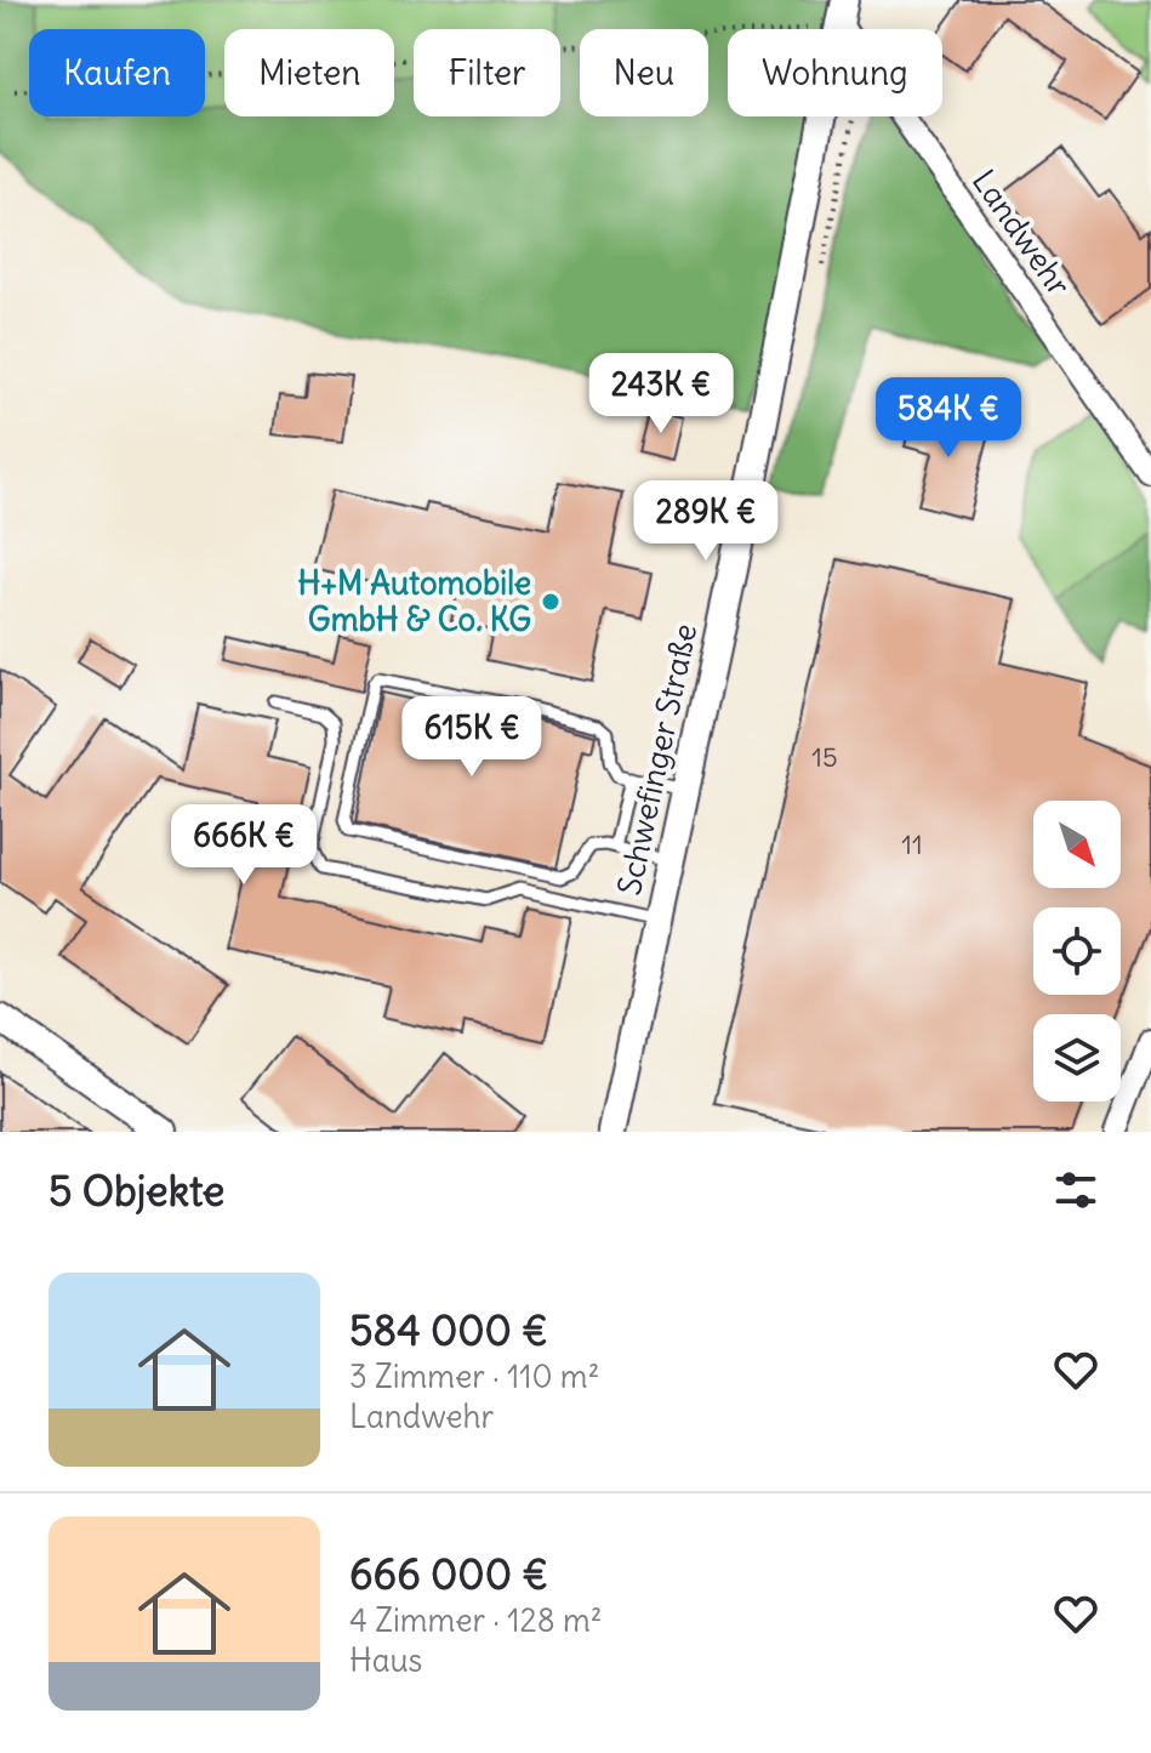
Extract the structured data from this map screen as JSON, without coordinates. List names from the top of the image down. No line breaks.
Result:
{"streets":{"street":["Landwehr","Schwefinger Straße"]},"crossings":[["Landwehr","Schwefinger Straße"]],"places":["H+M Automobile GmbH & Co. KG"],"house_numbers":["15","11"],"north":"bottom right","page":{"chip":["Kaufen","Mieten","Filter","Neu","Wohnung"],"price":["243K €","584K €","289K €","615K €","666K €"],"heading":"5 Objekte","list":[{"name":"584 000 €","note":"3 Zimmer · 110 m² · Landwehr"},{"name":"666 000 €","note":"4 Zimmer · 128 m² · Haus"}]}}
